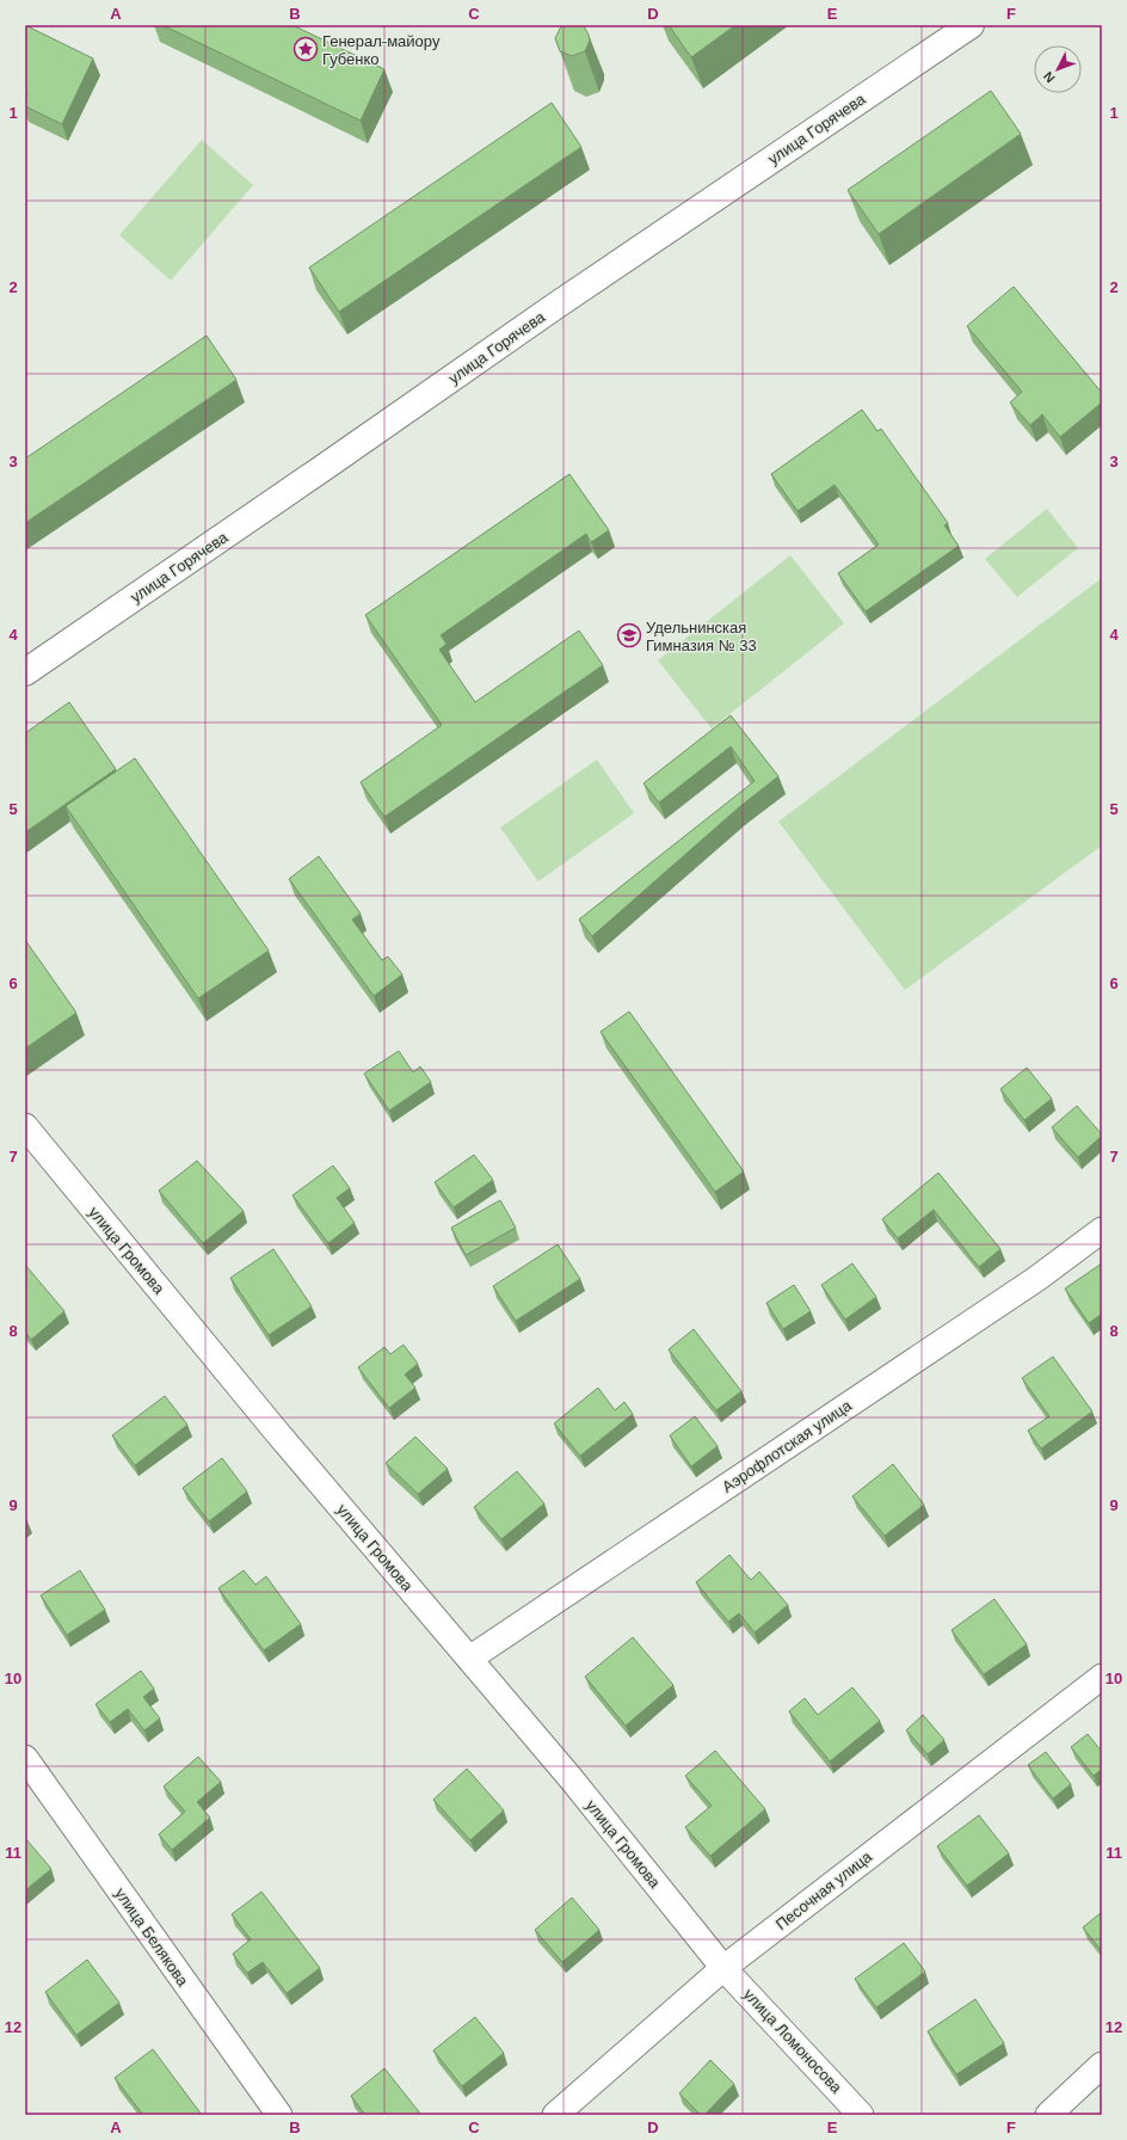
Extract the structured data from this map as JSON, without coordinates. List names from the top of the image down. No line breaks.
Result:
{"streets":{"main road":["улица Горячева"],"street":["улица Громова","Аэрофлотская улица","Песочная улица","улица Белякова","улица Ломоносова"]},"crossings":[["улица Громова","Аэрофлотская улица"],["улица Громова","Песочная улица"],["улица Громова","улица Ломоносова"],["Песочная улица","улица Ломоносова"]],"places":{"place":["Генерал-майору Губенко"],"school or university":["Удельнинская Гимназия № 33"]},"north":"bottom left","grid":{"columns":["A","B","C","D","E","F"],"rows":["1","2","3","4","5","6","7","8","9","10","11","12"]}}
